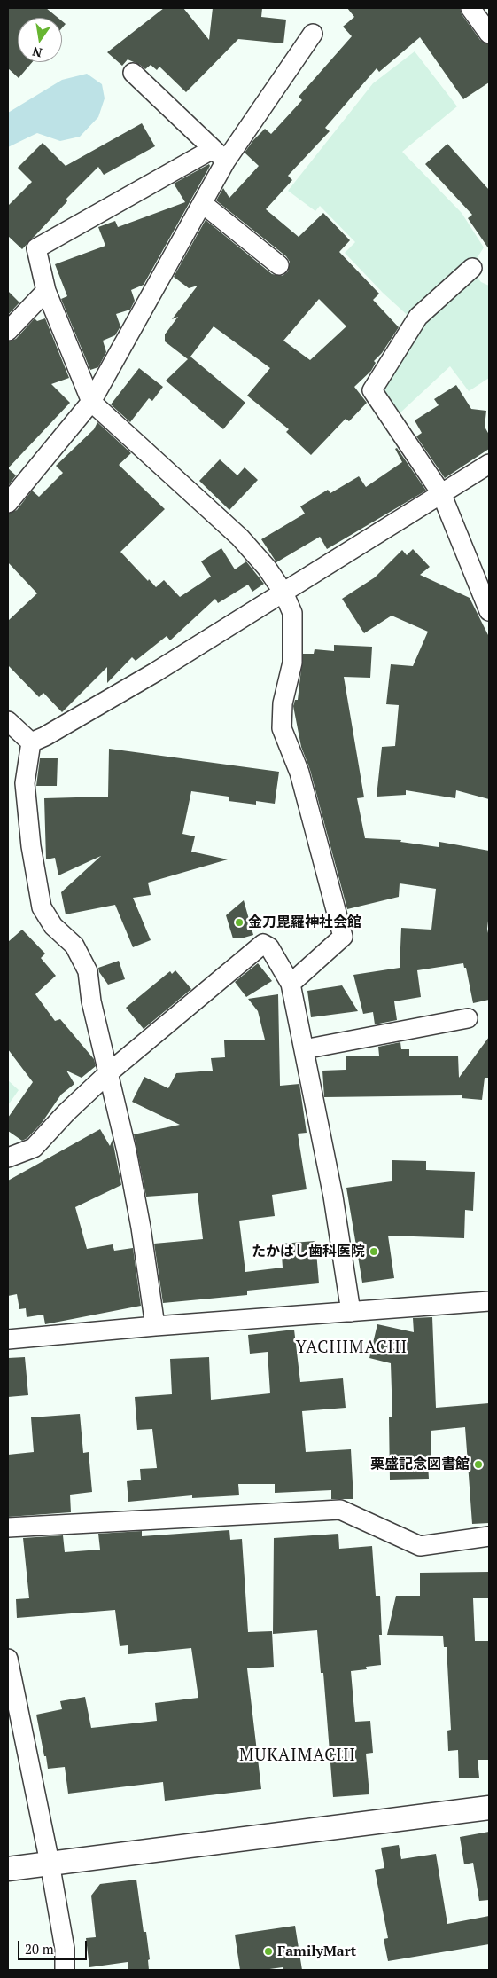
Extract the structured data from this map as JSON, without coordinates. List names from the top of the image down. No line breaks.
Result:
{"districts":["YACHIMACHI","MUKAIMACHI"],"places":["金刀毘羅神社会館","たかはし歯科医院","栗盛記念図書館","FamilyMart"],"scale_bar":"20 m","north":"bottom"}
